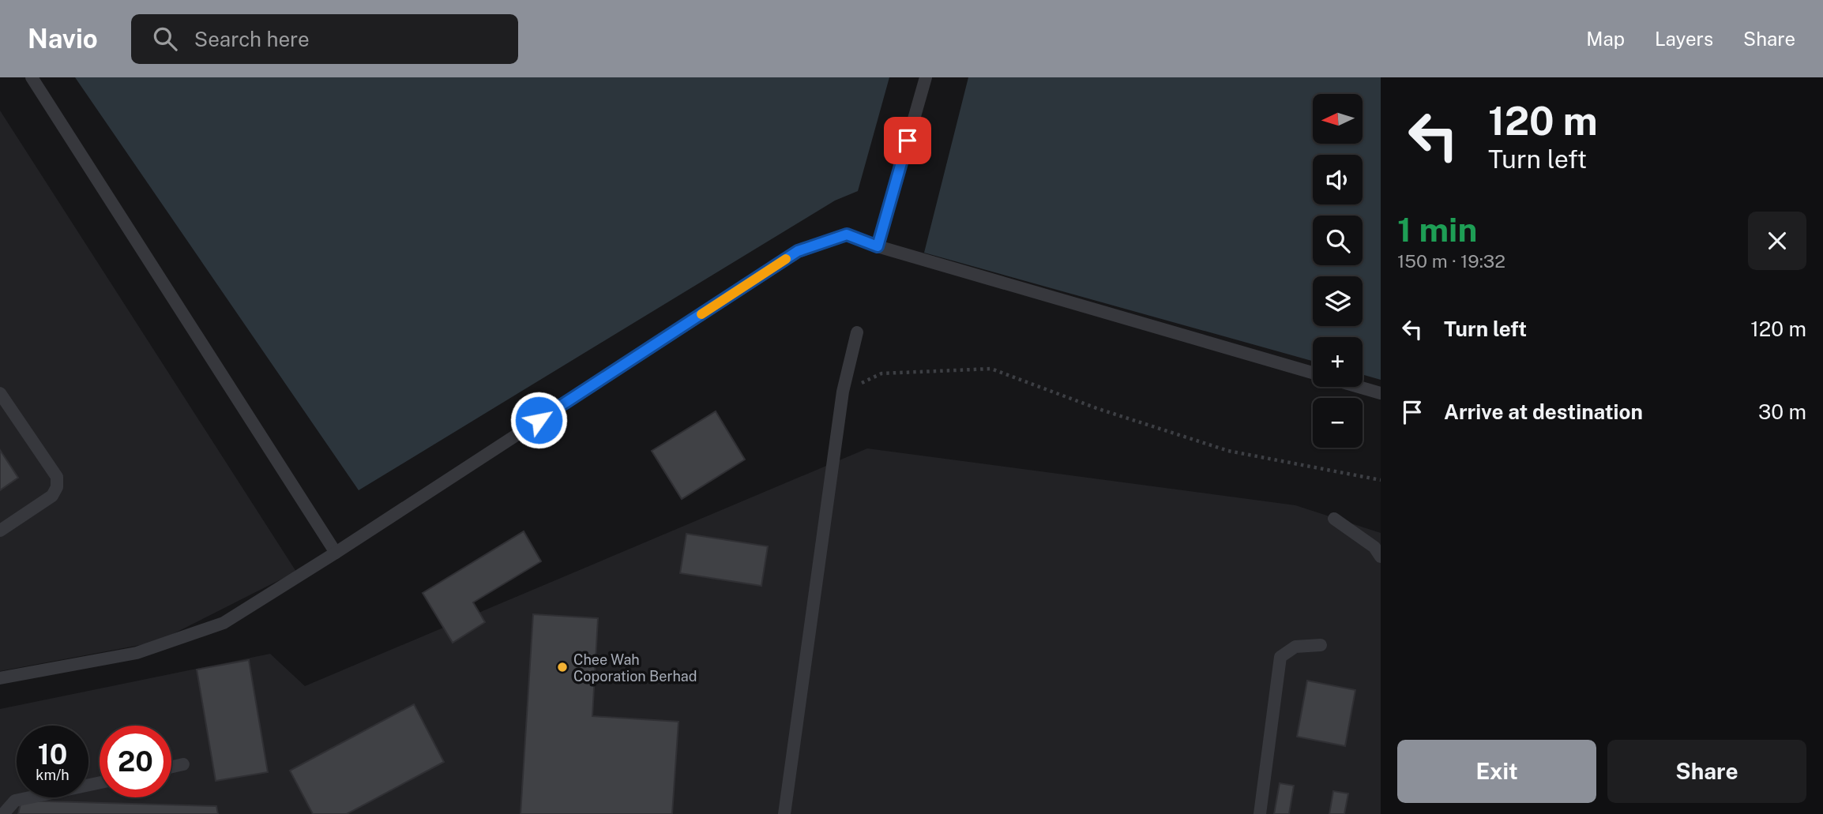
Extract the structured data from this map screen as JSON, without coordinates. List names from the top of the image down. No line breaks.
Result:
{"places":["Chee Wah Coporation Berhad"],"north":"left","page":{"header":"Navio","search":"Search here","nav":["Map","Layers","Share"],"turn":["120 m","Turn left"],"map_buttons":["+","−"],"heading":["1 min","150 m · 19:32"],"list":[{"name":"Turn left","value":"120 m"},{"name":"Arrive at destination","value":"30 m"}],"speed":"10 km/h","limit":"20","buttons":["Exit","Share"]}}
